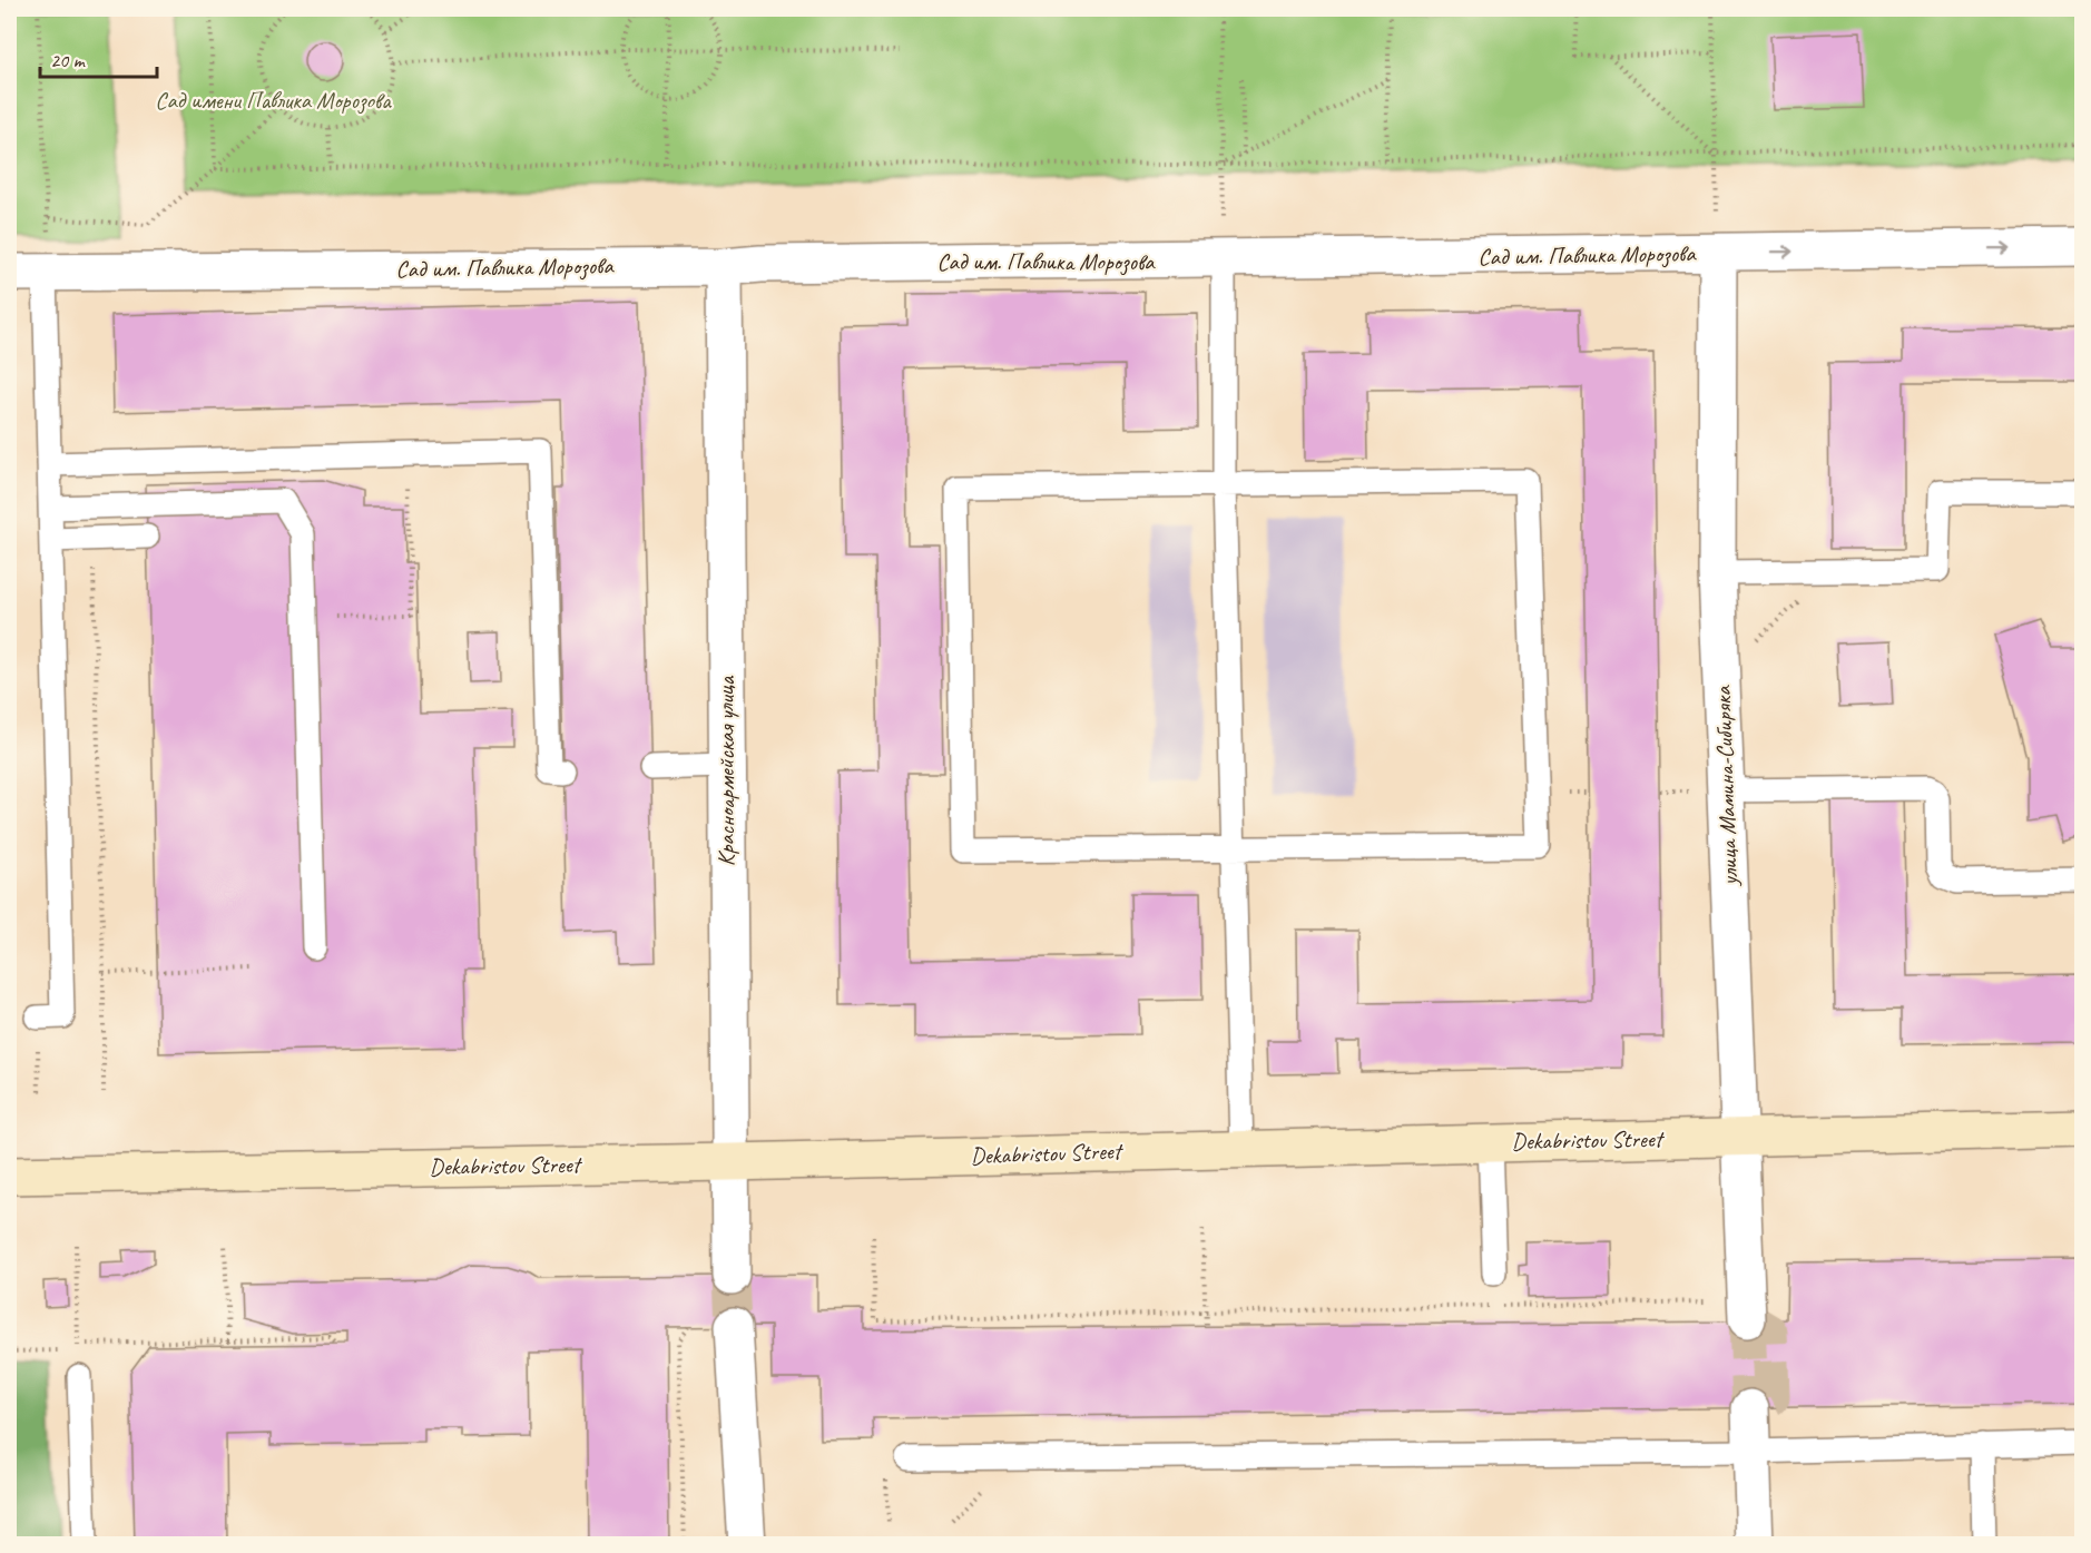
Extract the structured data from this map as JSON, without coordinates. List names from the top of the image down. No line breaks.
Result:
{"streets":{"main road":["Dekabristov Street"],"street":["Сад им. Павлика Морозова","Красноармейская улица","улица Мамина-Сибиряка"]},"crossings":[["Сад им. Павлика Морозова","Красноармейская улица"],["Сад им. Павлика Морозова","улица Мамина-Сибиряка"],["Красноармейская улица","Dekabristov Street"],["улица Мамина-Сибиряка","Dekabristov Street"]],"parks":["Сад имени Павлика Морозова"],"scale_bar":"20 m"}
